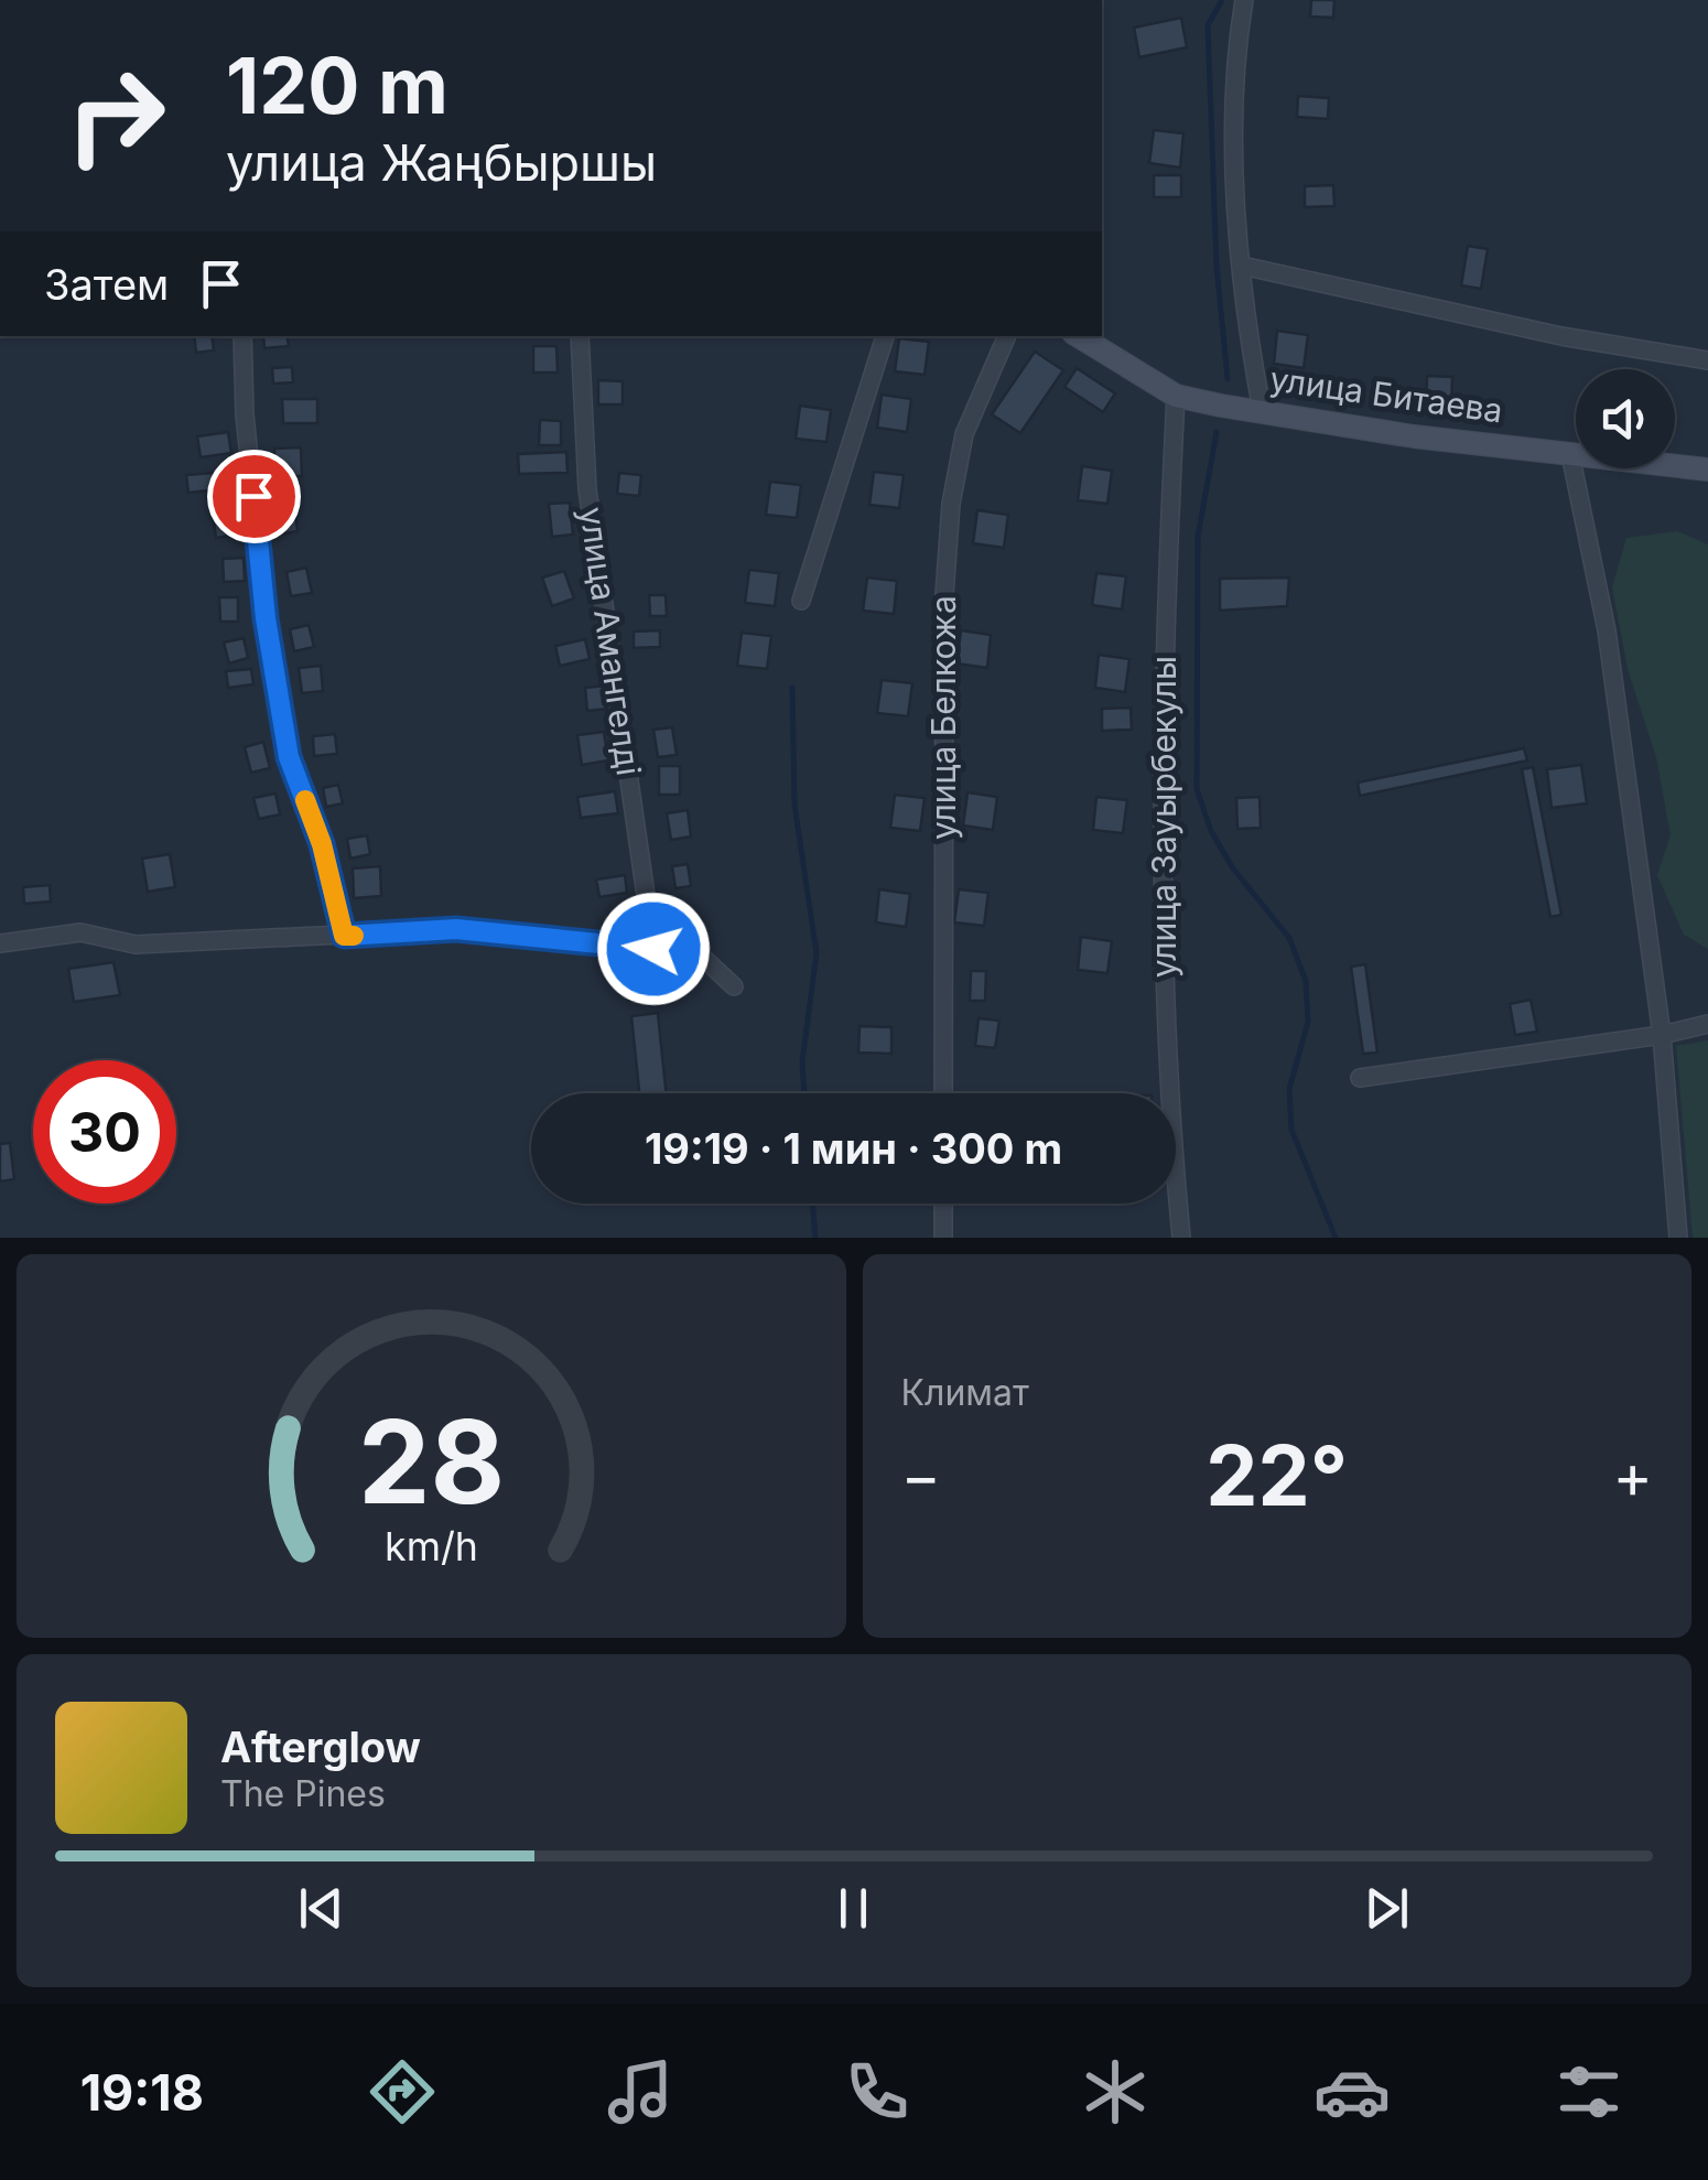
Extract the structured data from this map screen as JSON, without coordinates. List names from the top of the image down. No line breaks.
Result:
{"streets":{"street":["улица Битаева","улица Амангелді","улица Белкожа","улица Зауырбекулы"]},"crossings":[["улица Битаева","улица Зауырбекулы"]],"page":{"turn":["120 m","улица Жаңбыршы"],"then":"Затем","limit":"30","trip":"19:19 · 1 мин · 300 m","tile":"Климат","heat":["−","22°","+"],"song":["Afterglow","The Pines"],"tabs":"19:18","gauge":["28","km/h"]}}
